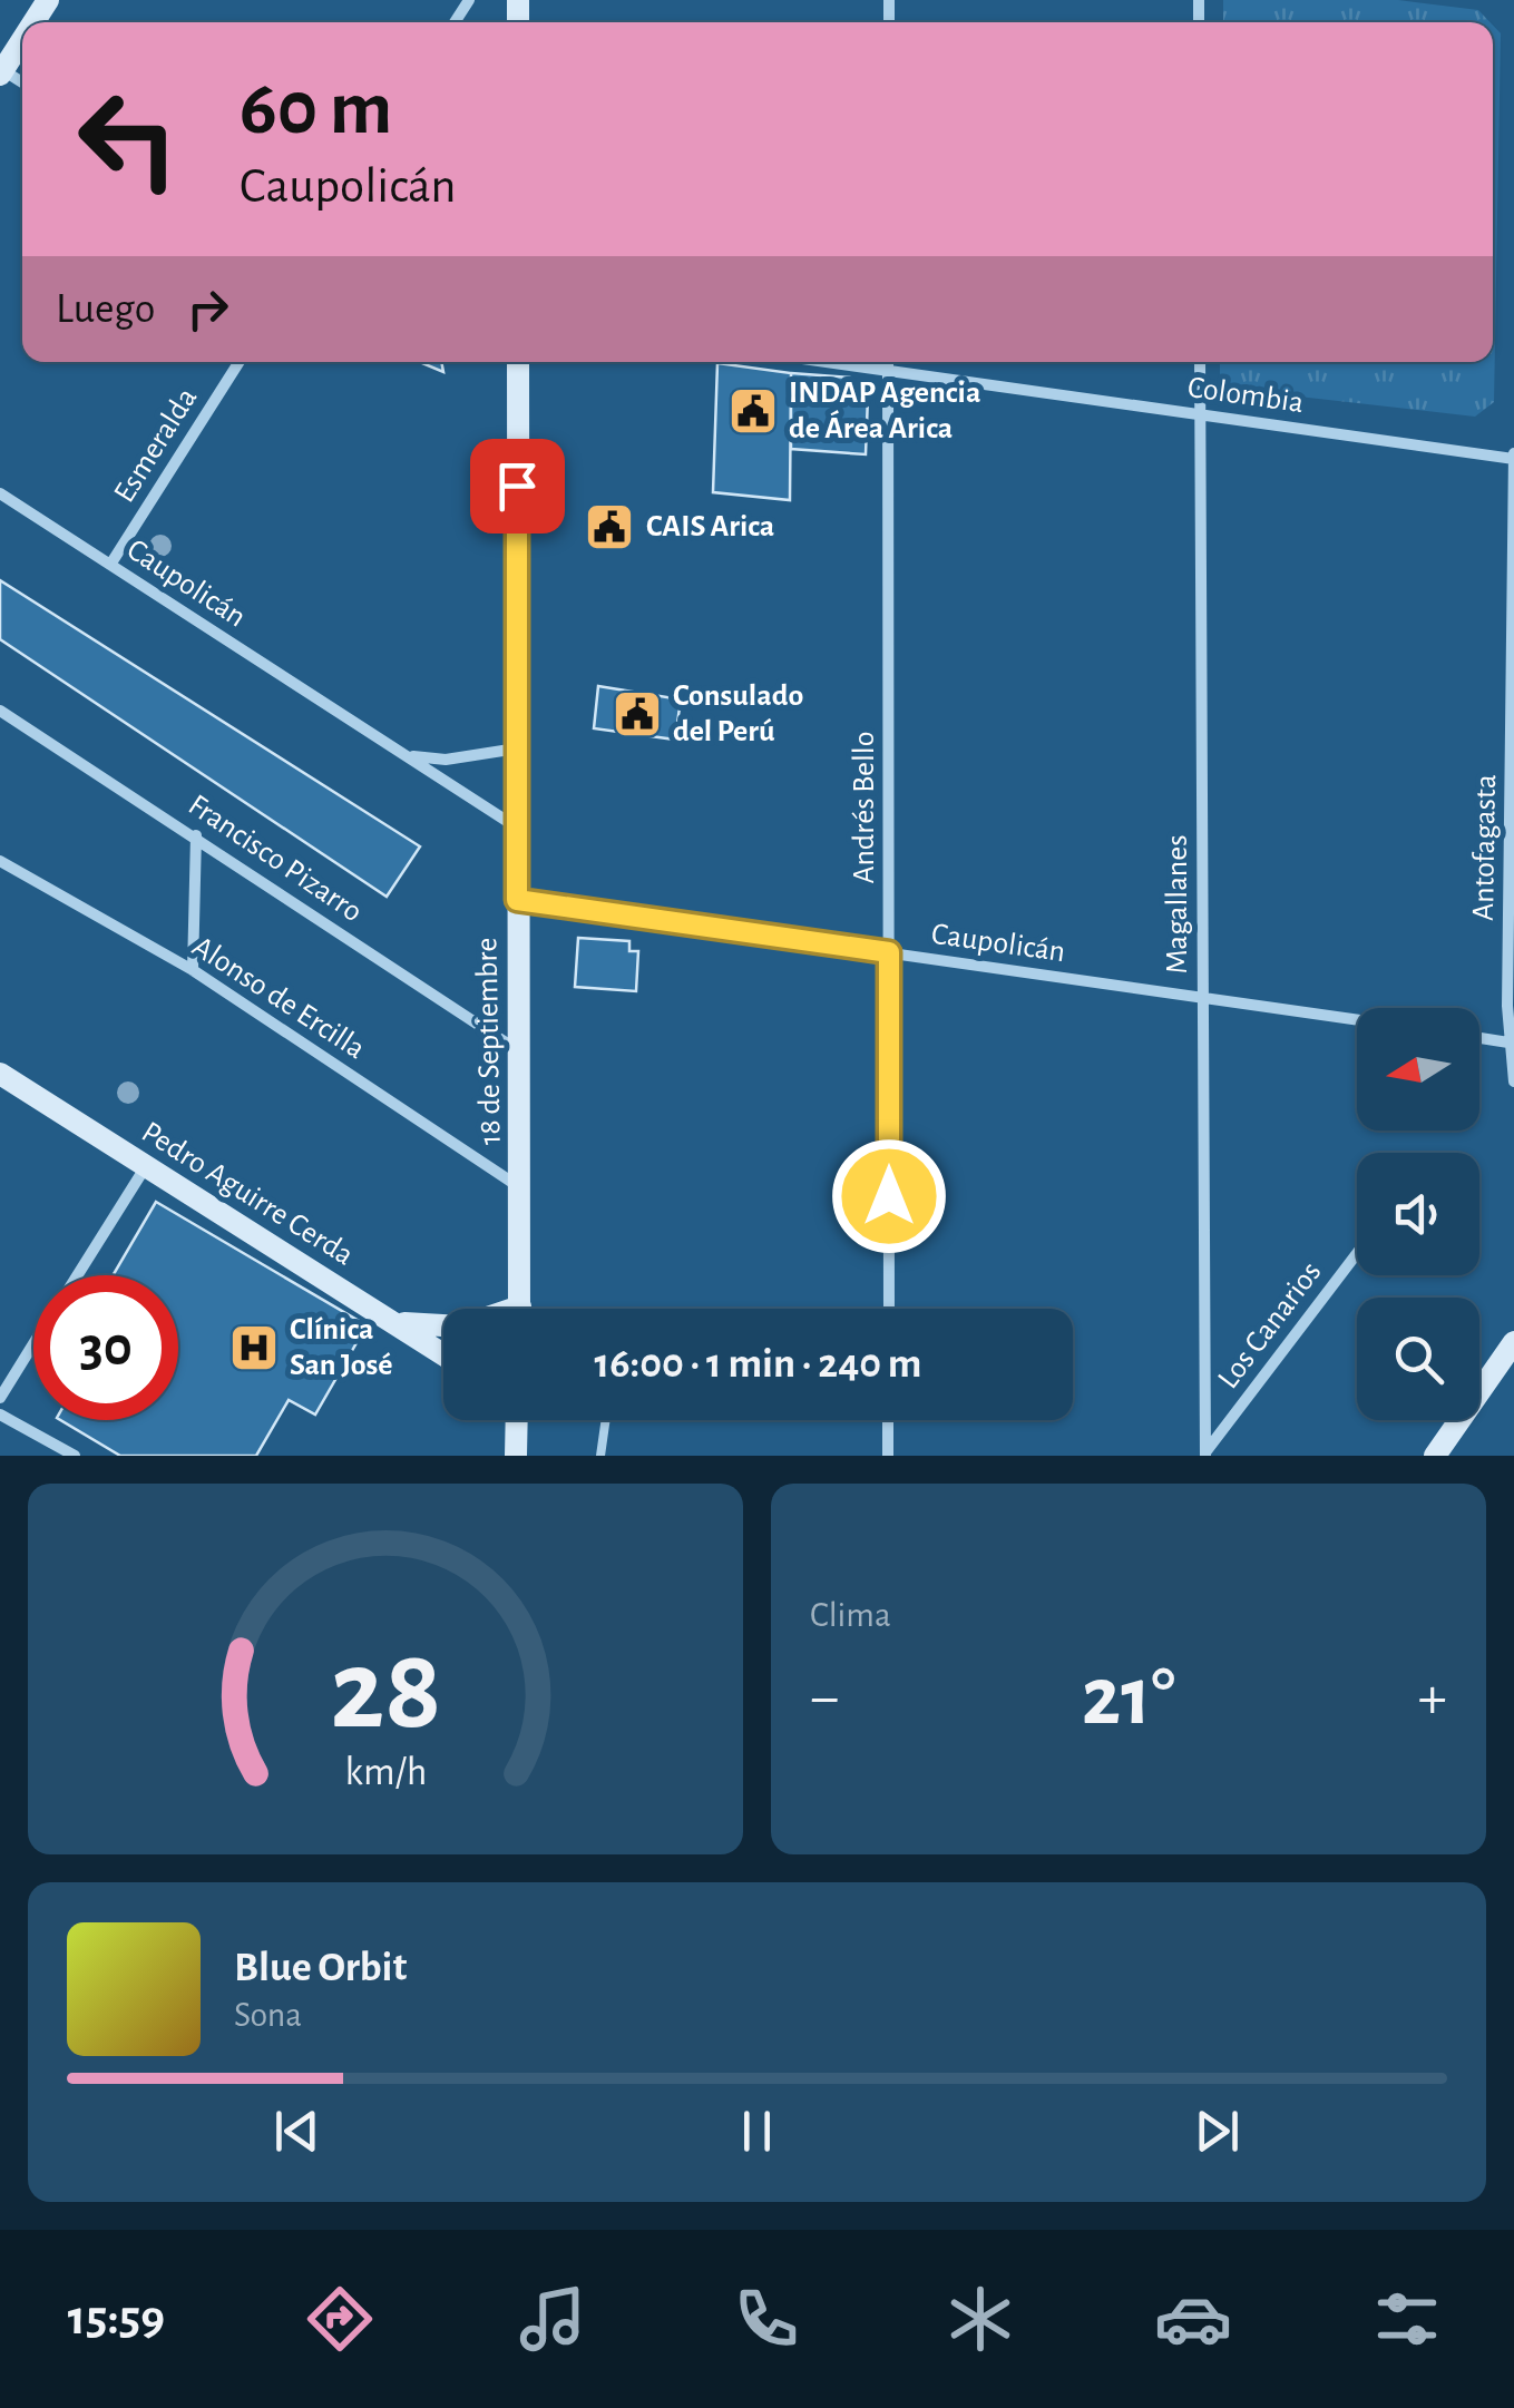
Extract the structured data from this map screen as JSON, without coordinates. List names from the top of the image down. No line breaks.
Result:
{"streets":{"main road":["18 de Septiembre","Pedro Aguirre Cerda"],"street":["Colombia","Esmeralda","Caupolicán","Andrés Bello","Antofagasta","Francisco Pizarro","Magallanes","Alonso de Ercilla","Los Canarios"]},"crossings":[["Colombia","Andrés Bello"],["Colombia","Antofagasta"],["Colombia","Magallanes"],["Esmeralda","Caupolicán"],["Caupolicán","Andrés Bello"],["Caupolicán","Magallanes"],["Caupolicán","18 de Septiembre"],["Francisco Pizarro","18 de Septiembre"],["Magallanes","Los Canarios"],["Alonso de Ercilla","18 de Septiembre"]],"places":{"public building":["INDAP Agencia de Área Arica","CAIS Arica","Consulado del Perú"],"hospital":["Clínica San José"]},"north":"left","page":{"turn":["60 m","Caupolicán"],"then":"Luego","limit":"30","trip":"16:00 · 1 min · 240 m","tile":"Clima","heat":["−","21°","+"],"song":["Blue Orbit","Sona"],"tabs":"15:59","gauge":["28","km/h"]}}
